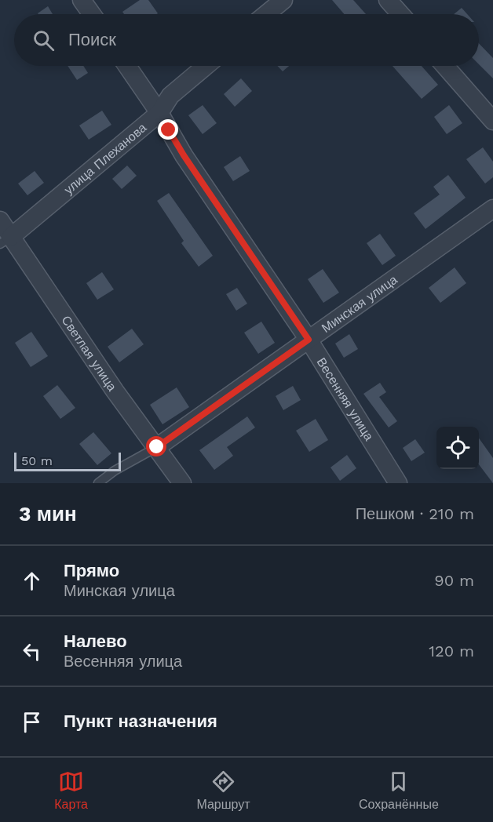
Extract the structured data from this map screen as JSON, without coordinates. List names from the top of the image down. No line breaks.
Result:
{"streets":{"street":["улица Плеханова","Минская улица","Светлая улица","Весенняя улица"]},"crossings":[["улица Плеханова","Светлая улица"],["улица Плеханова","Весенняя улица"],["Минская улица","Светлая улица"],["Минская улица","Весенняя улица"]],"scale_bar":"50 m","page":{"search":"Поиск","scale":"50 m","heading":["3 мин","Пешком · 210 m"],"list":[["Прямо","Минская улица","90 m"],["Налево","Весенняя улица","120 m"],"Пункт назначения"],"nav":["Карта","Маршрут","Сохранённые"]}}
